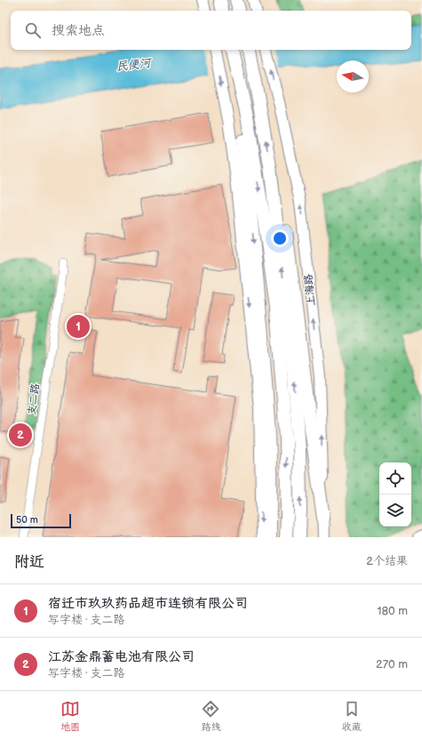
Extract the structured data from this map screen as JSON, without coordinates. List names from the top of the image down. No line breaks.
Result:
{"streets":{"main road":["上海路"],"street":["支二路"]},"water":["民便河"],"scale_bar":"50 m","north":"left","page":{"search":"搜索地点","pins":["1","2"],"scale":"50 m","heading":["附近","2个结果"],"list":[{"mark":"1","name":"宿迁市玖玖药品超市连锁有限公司","note":"写字楼 · 支二路","value":"180 m"},{"mark":"2","name":"江苏金鼎蓄电池有限公司","note":"写字楼 · 支二路","value":"270 m"}],"nav":["地图","路线","收藏"]}}
